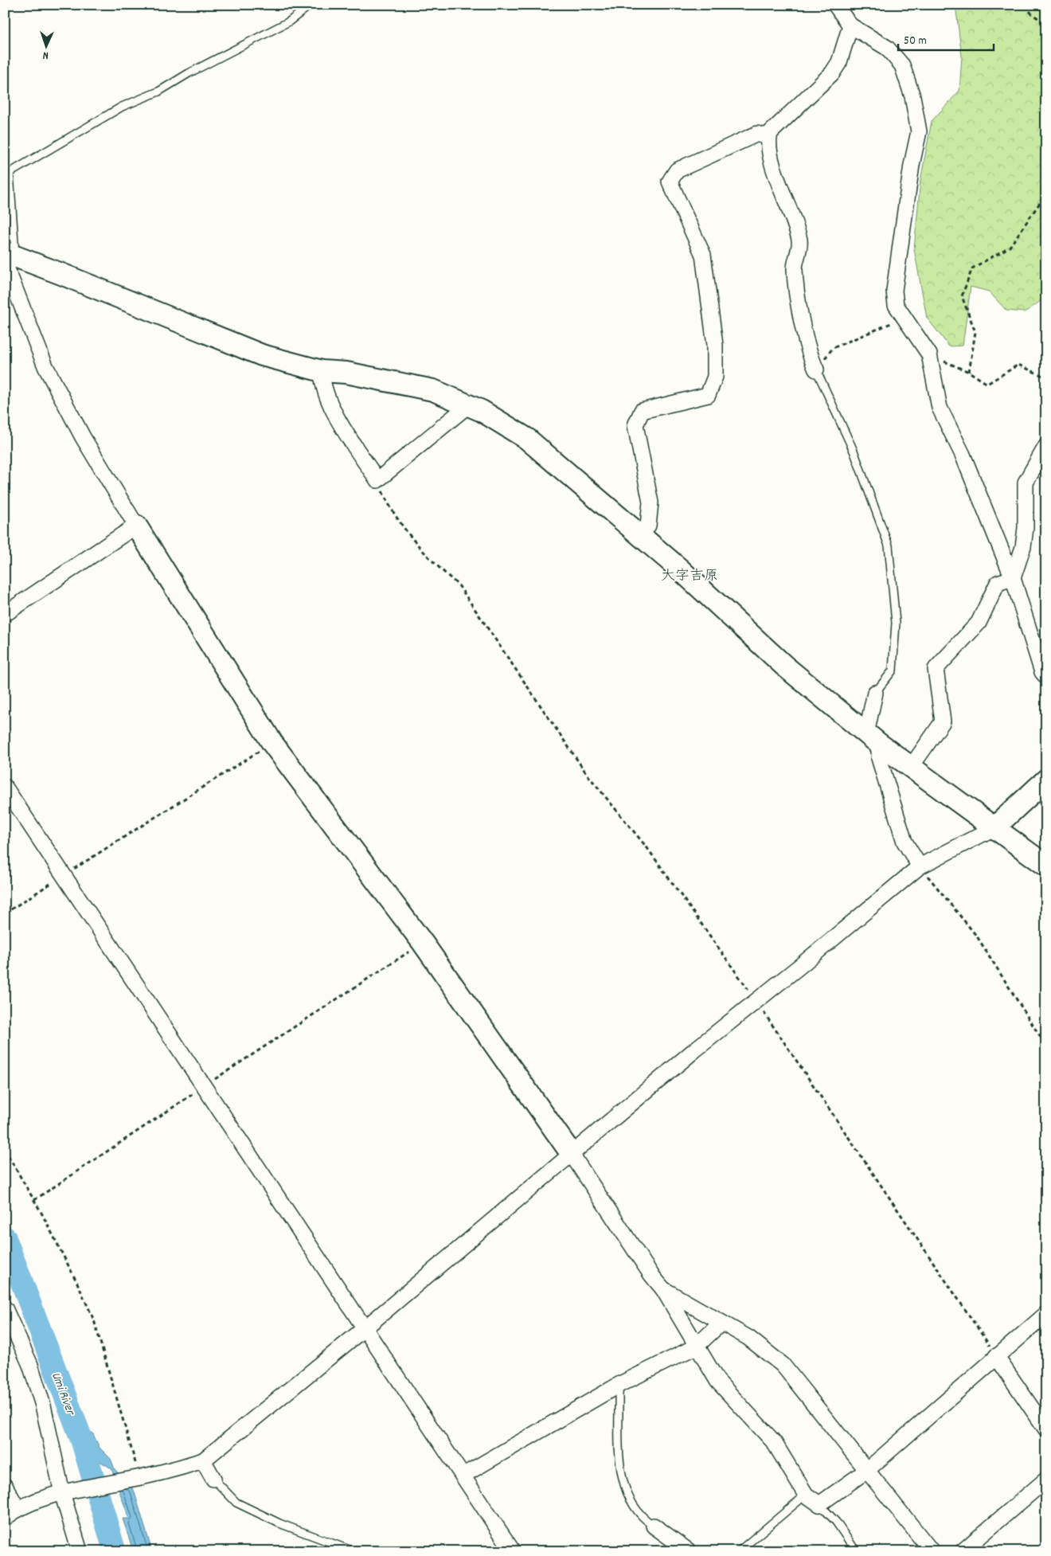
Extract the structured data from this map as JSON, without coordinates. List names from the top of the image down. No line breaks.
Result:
{"districts":["大字吉原"],"water":["Umi River"],"scale_bar":"50 m","north":"bottom"}
